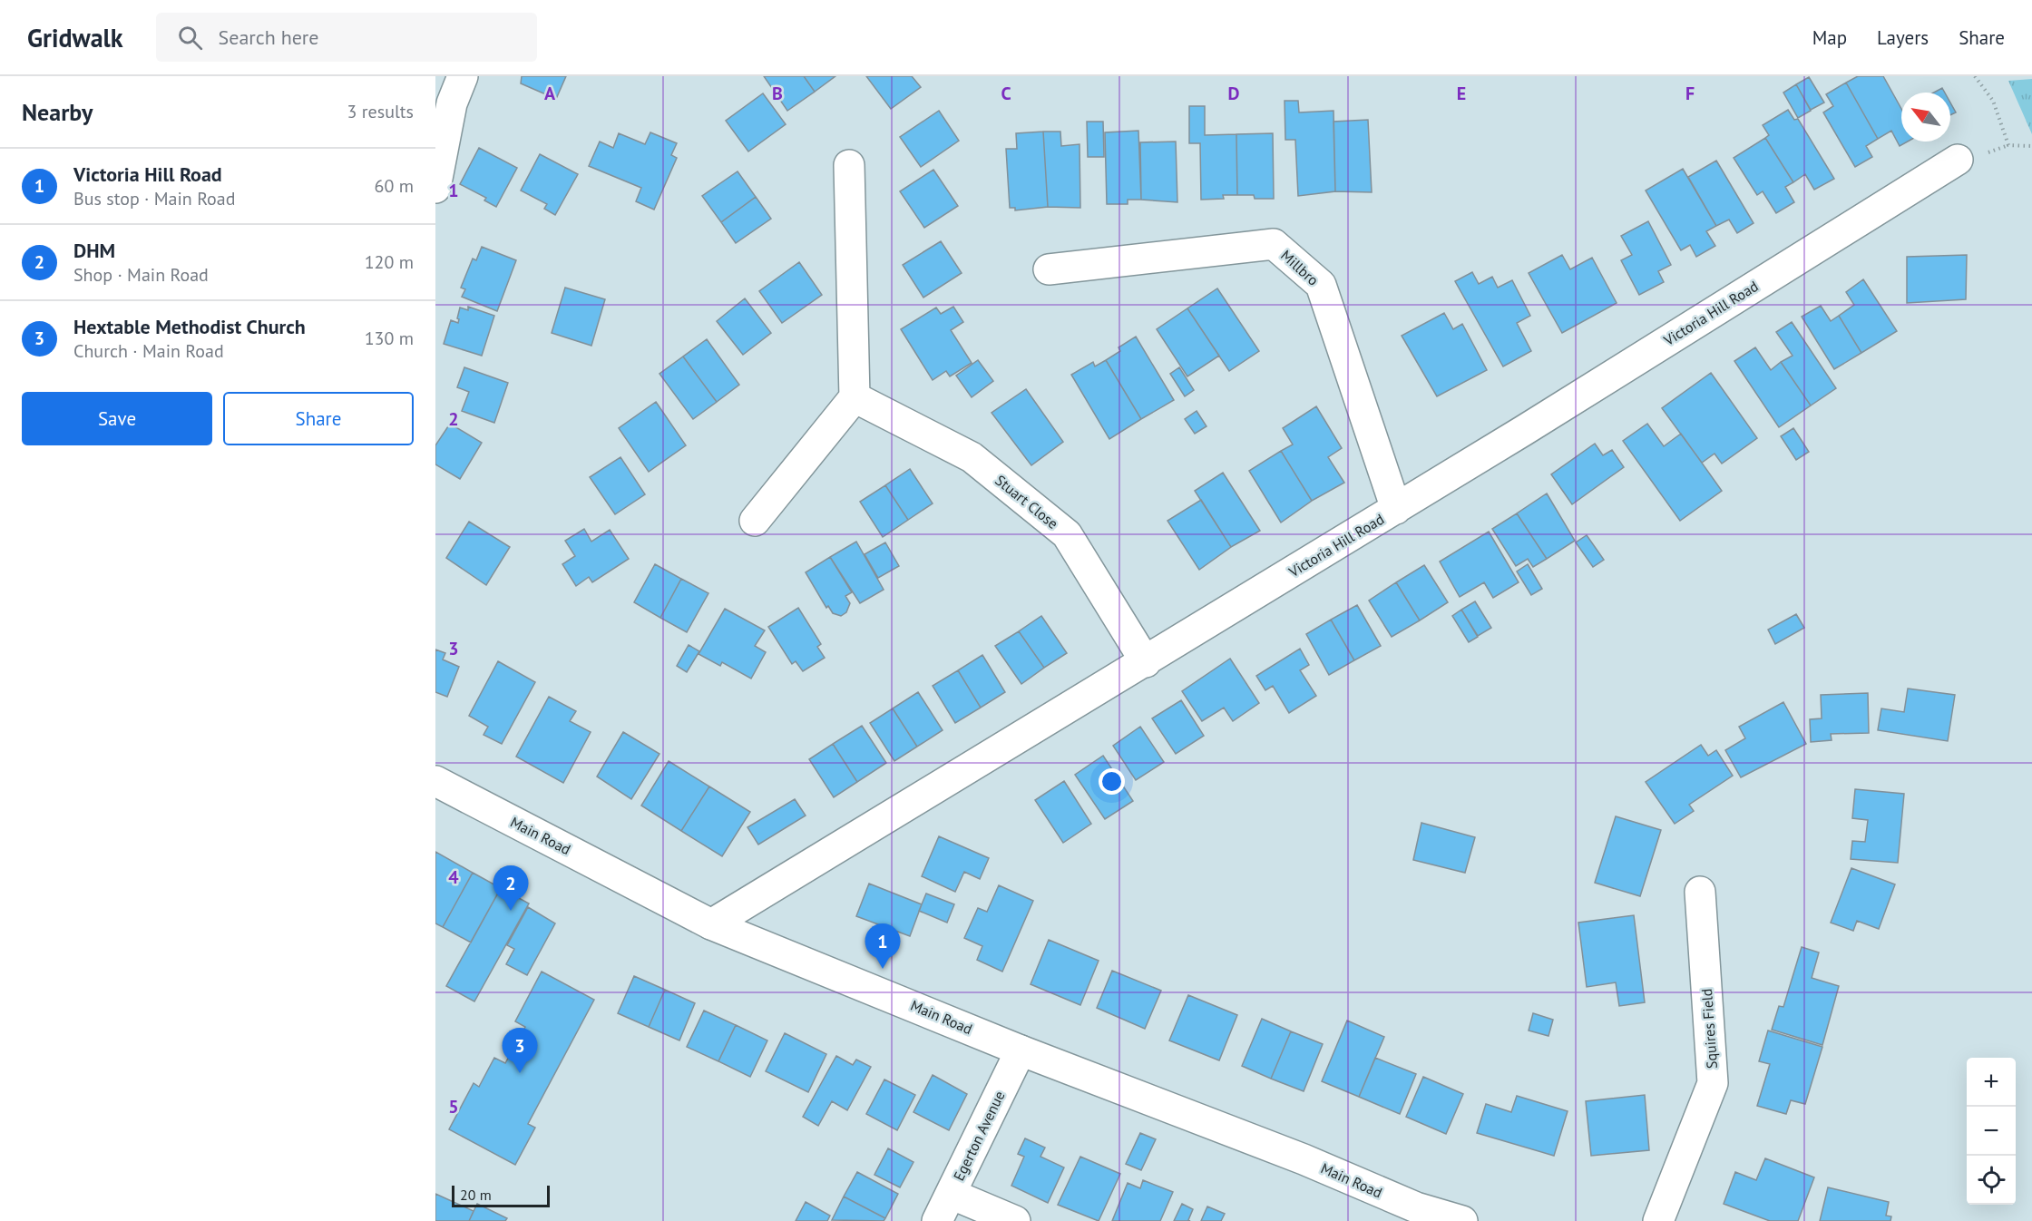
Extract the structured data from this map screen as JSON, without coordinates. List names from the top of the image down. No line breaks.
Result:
{"streets":{"street":["Millbro","Victoria Hill Road","Stuart Close","Main Road","Squires Field","Egerton Avenue"]},"crossings":[["Millbro","Victoria Hill Road"],["Victoria Hill Road","Stuart Close"],["Victoria Hill Road","Main Road"],["Main Road","Egerton Avenue"]],"scale_bar":"20 m","north":"top left","page":{"header":"Gridwalk","search":"Search here","nav":["Map","Layers","Share"],"heading":["Nearby","3 results"],"list":[{"mark":"1","name":"Victoria Hill Road","note":"Bus stop · Main Road","value":"60 m"},{"mark":"2","name":"DHM","note":"Shop · Main Road","value":"120 m"},{"mark":"3","name":"Hextable Methodist Church","note":"Church · Main Road","value":"130 m"}],"buttons":["Save","Share"],"pins":["2","1","3"],"map_buttons":["+","−"],"scale":"20 m"},"grid":{"columns":["A","B","C","D","E","F"],"rows":["1","2","3","4","5"]}}
